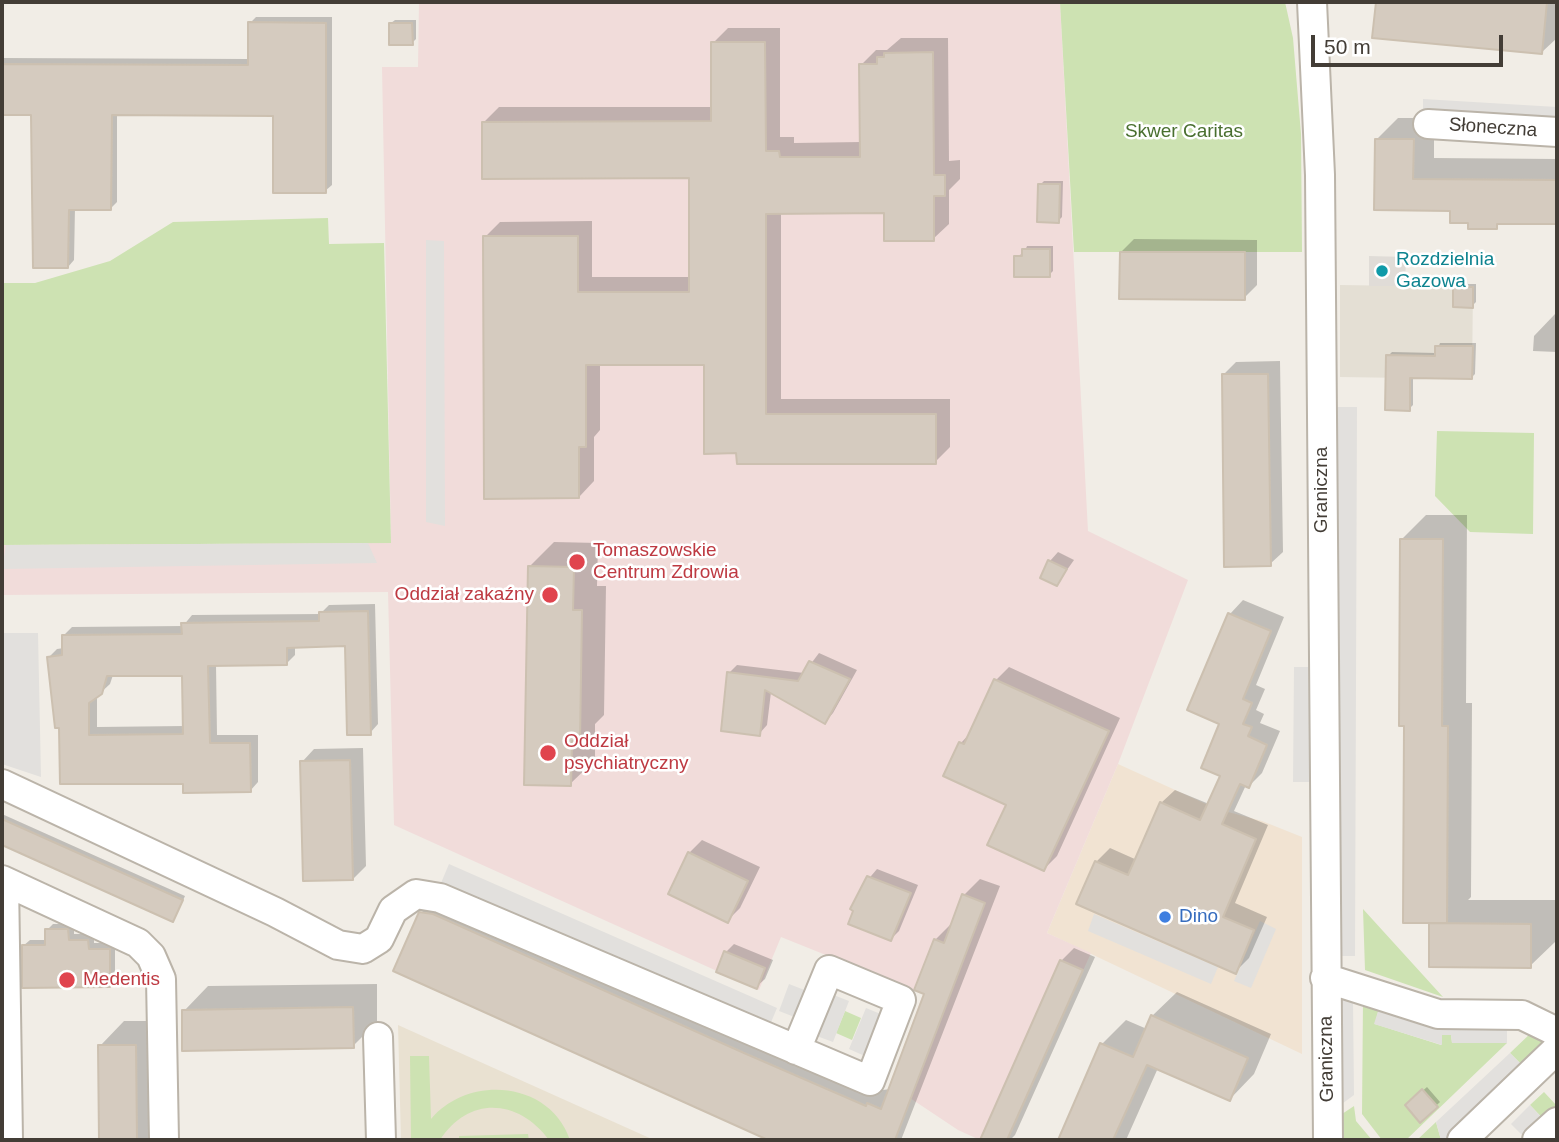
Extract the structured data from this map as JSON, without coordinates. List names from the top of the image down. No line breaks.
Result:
{"streets":{"street":["Słoneczna","Graniczna"]},"parks":["Skwer Caritas"],"places":["Rozdzielnia Gazowa","Tomaszowskie Centrum Zdrowia","Oddział zakaźny","Oddział psychiatryczny","Dino","Medentis"],"scale_bar":"50 m"}
